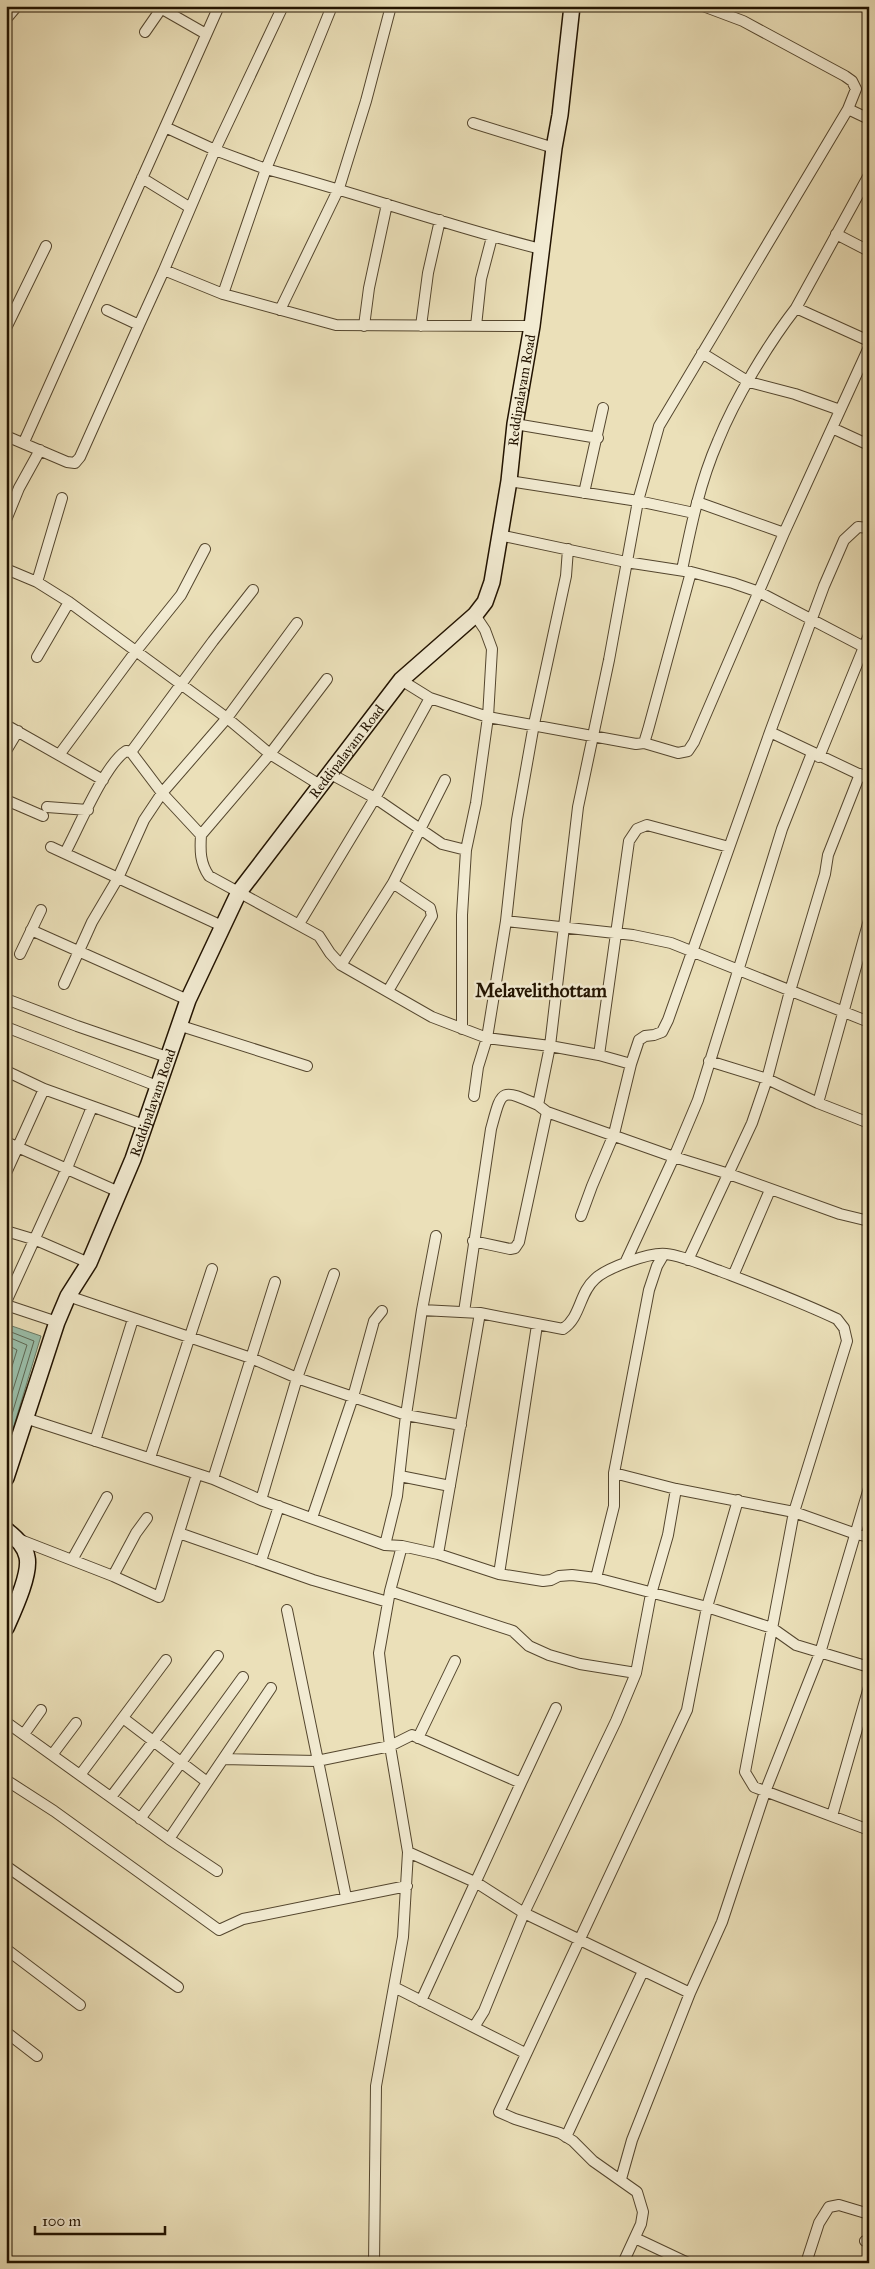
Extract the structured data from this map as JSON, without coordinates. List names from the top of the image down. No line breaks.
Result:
{"streets":{"main road":["Reddipalayam Road"]},"districts":["Melavelithottam"],"scale_bar":"100 m"}
